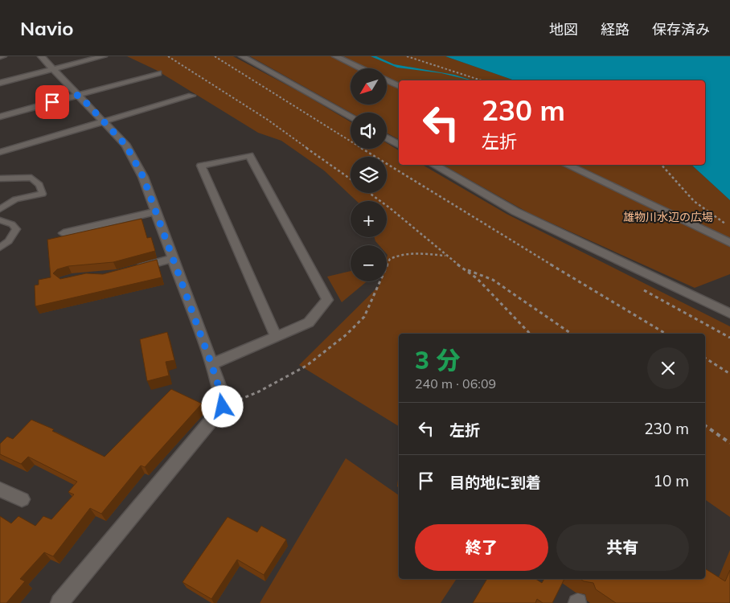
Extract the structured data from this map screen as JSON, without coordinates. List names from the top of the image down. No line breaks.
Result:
{"parks":["雄物川水辺の広場"],"north":"bottom left","page":{"header":"Navio","nav":["地図","経路","保存済み"],"map_buttons":["+","−"],"turn":["230 m","左折"],"heading":["3 分","240 m · 06:09"],"list":[{"name":"左折","value":"230 m"},{"name":"目的地に到着","value":"10 m"}],"buttons":["終了","共有"]}}
